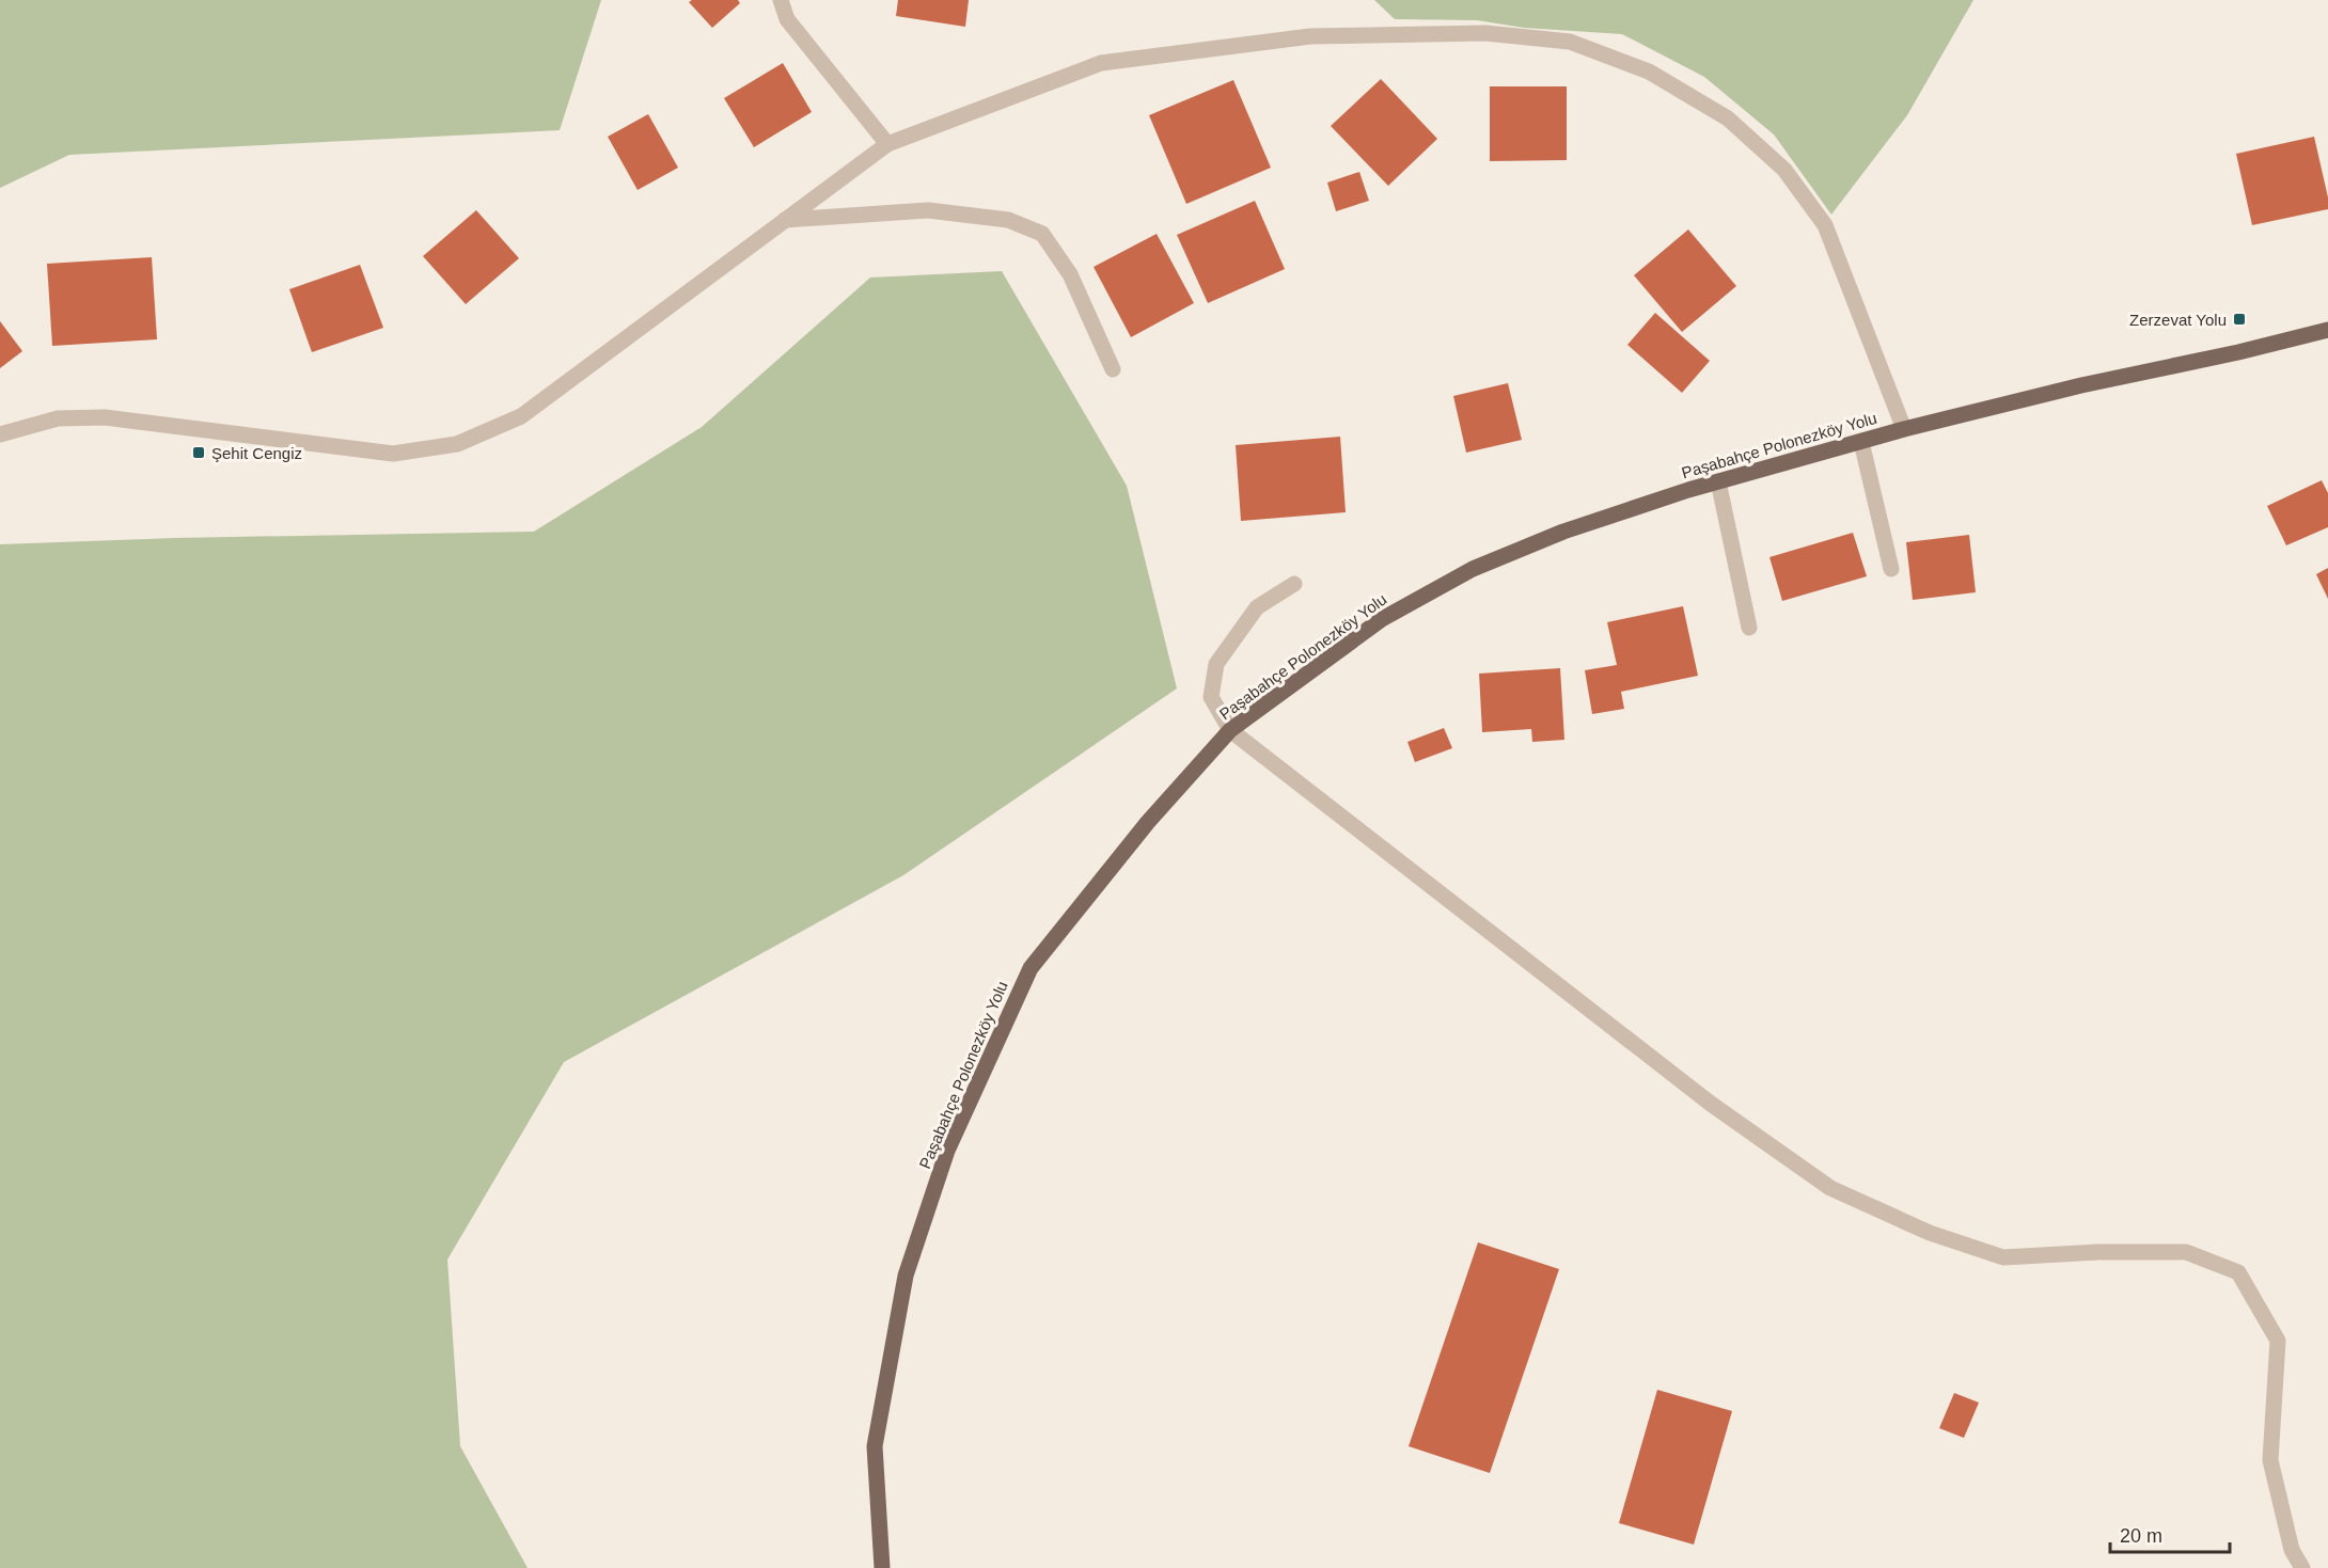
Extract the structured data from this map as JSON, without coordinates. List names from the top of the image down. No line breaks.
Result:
{"streets":{"main road":["Paşabahçe Polonezköy Yolu"]},"places":{"transit":["Zerzevat Yolu","Şehit Cengiz"]},"scale_bar":"20 m"}
